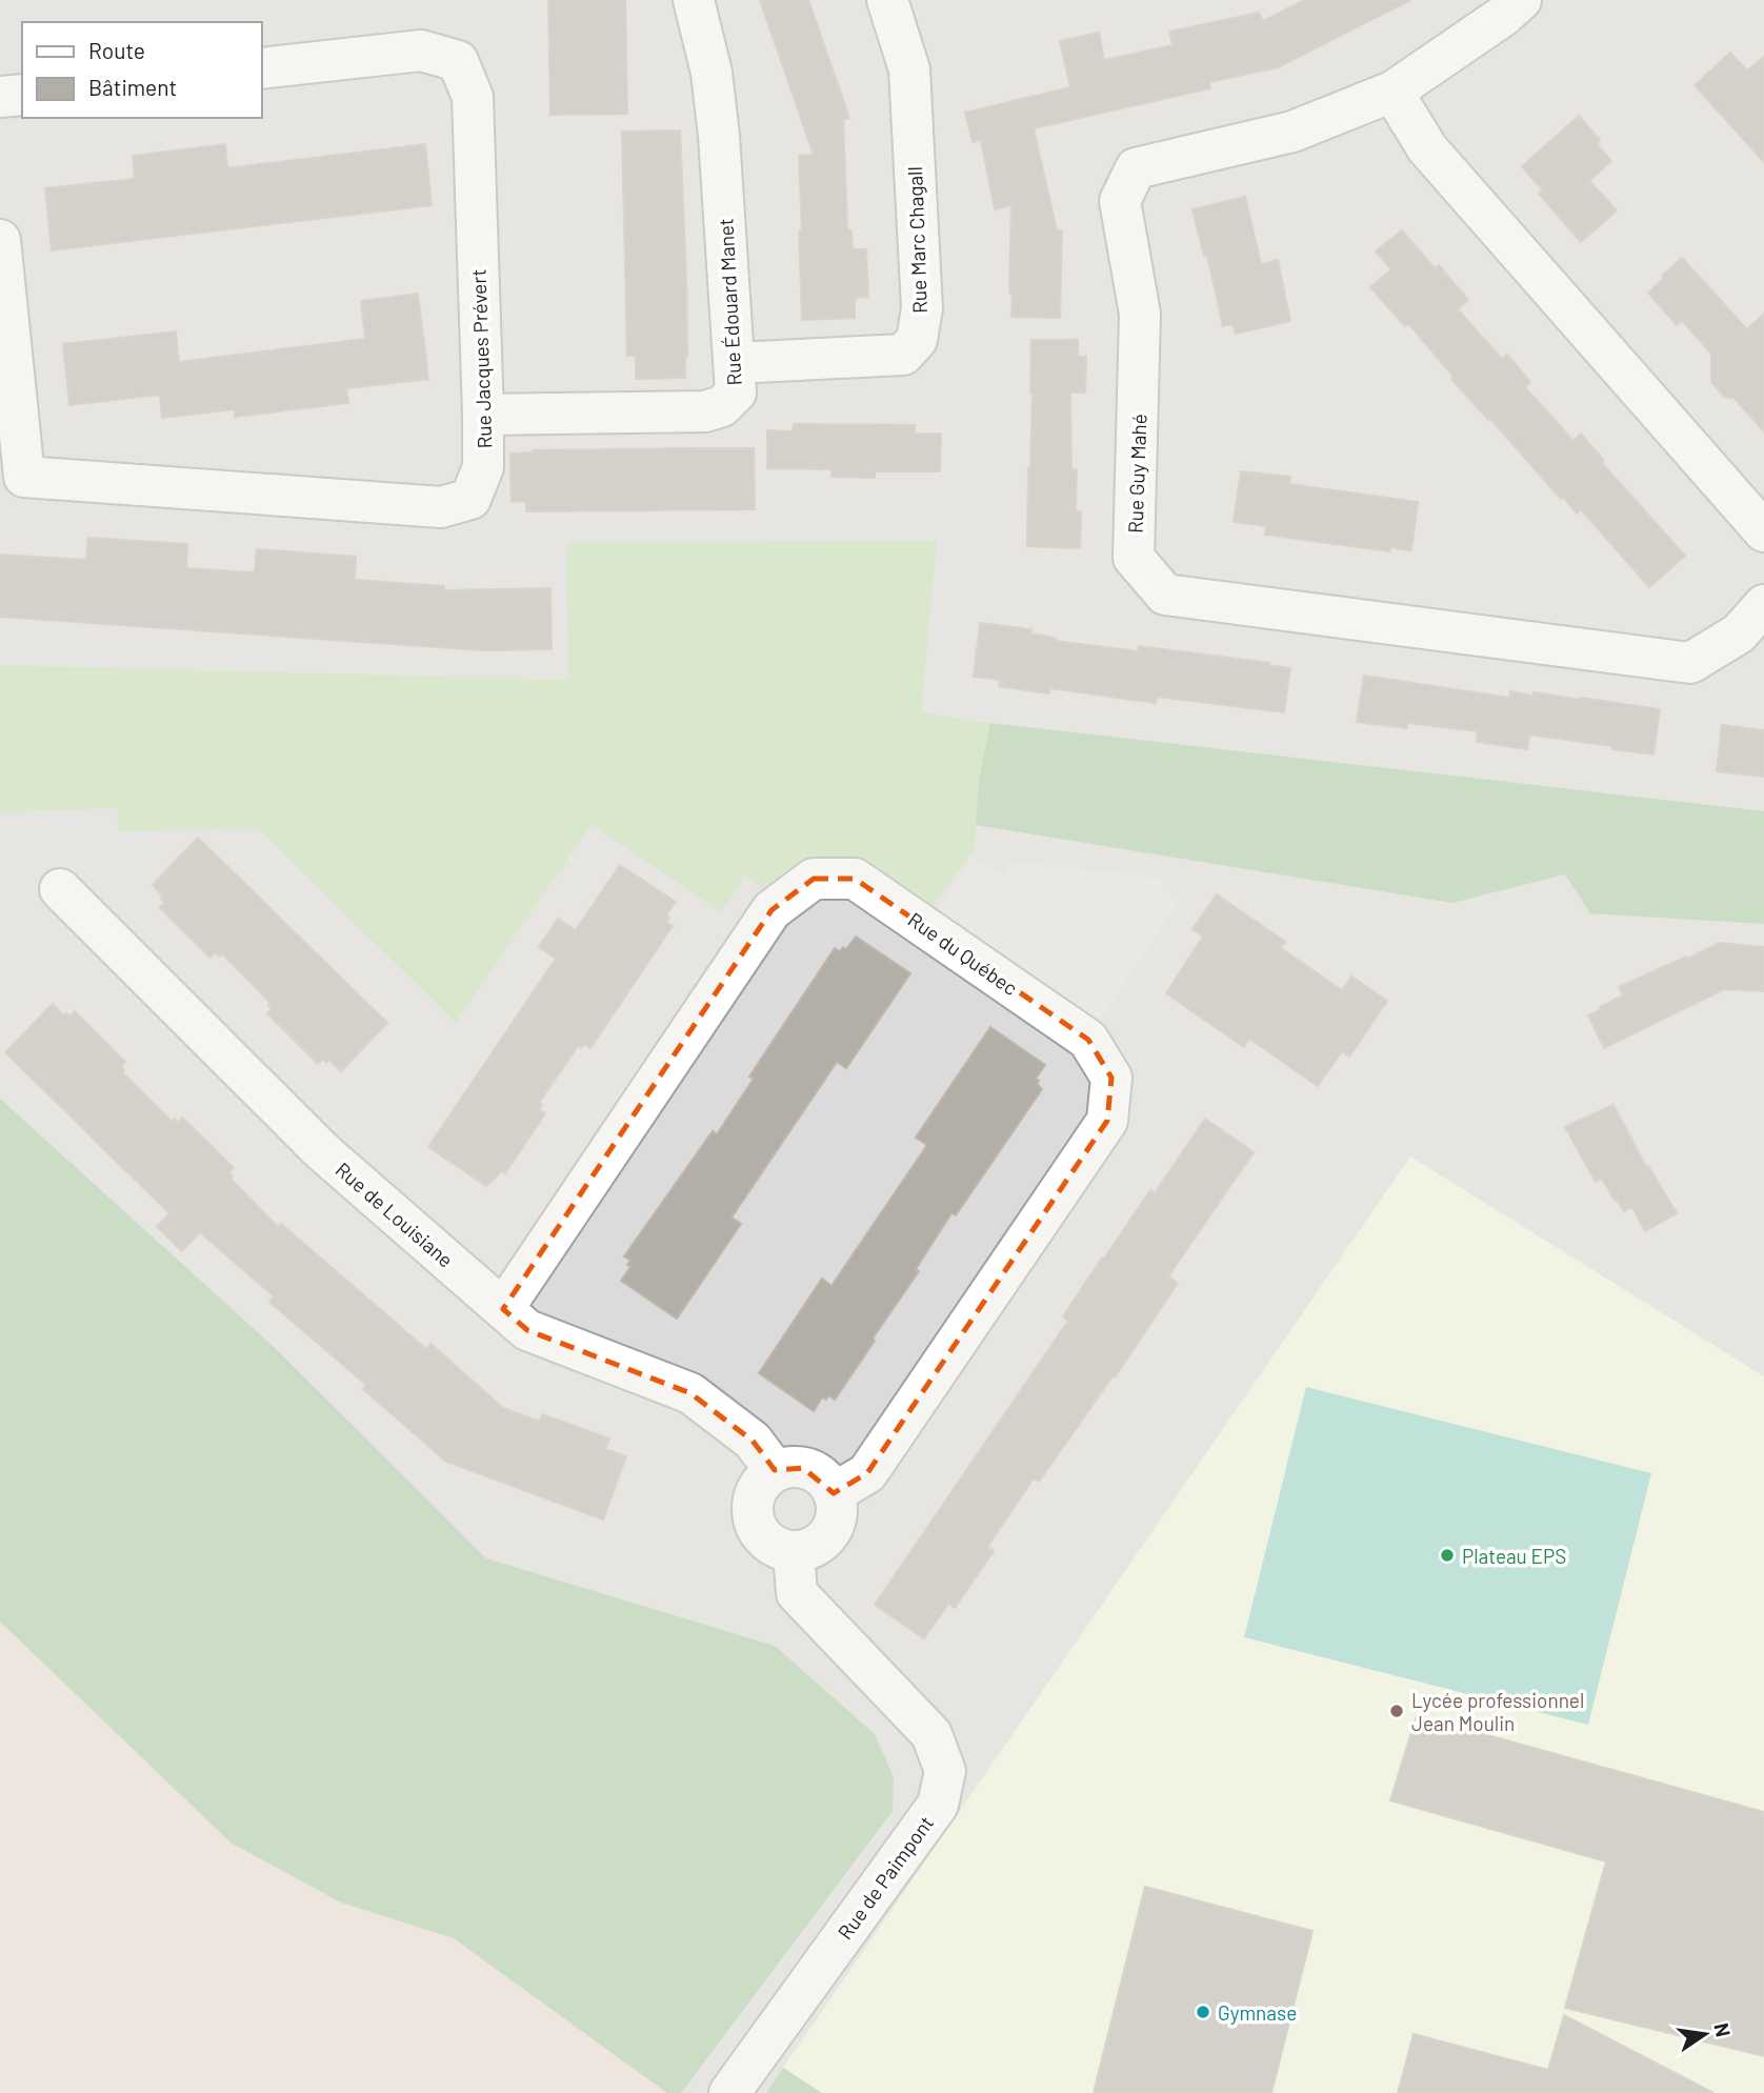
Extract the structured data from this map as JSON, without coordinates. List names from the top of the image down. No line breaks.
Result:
{"streets":{"street":["Rue Marc Chagall","Rue Édouard Manet","Rue Jacques Prévert","Rue Guy Mahé","Rue du Québec","Rue de Louisiane","Rue de Paimpont"]},"crossings":[["Rue Marc Chagall","Rue Édouard Manet"],["Rue Édouard Manet","Rue Jacques Prévert"],["Rue du Québec","Rue de Louisiane"],["Rue du Québec","Rue de Paimpont"],["Rue de Louisiane","Rue de Paimpont"]],"places":["Plateau EPS","Lycée professionnel Jean Moulin","Gymnase"],"legend":["Route","Bâtiment"],"north":"right"}
